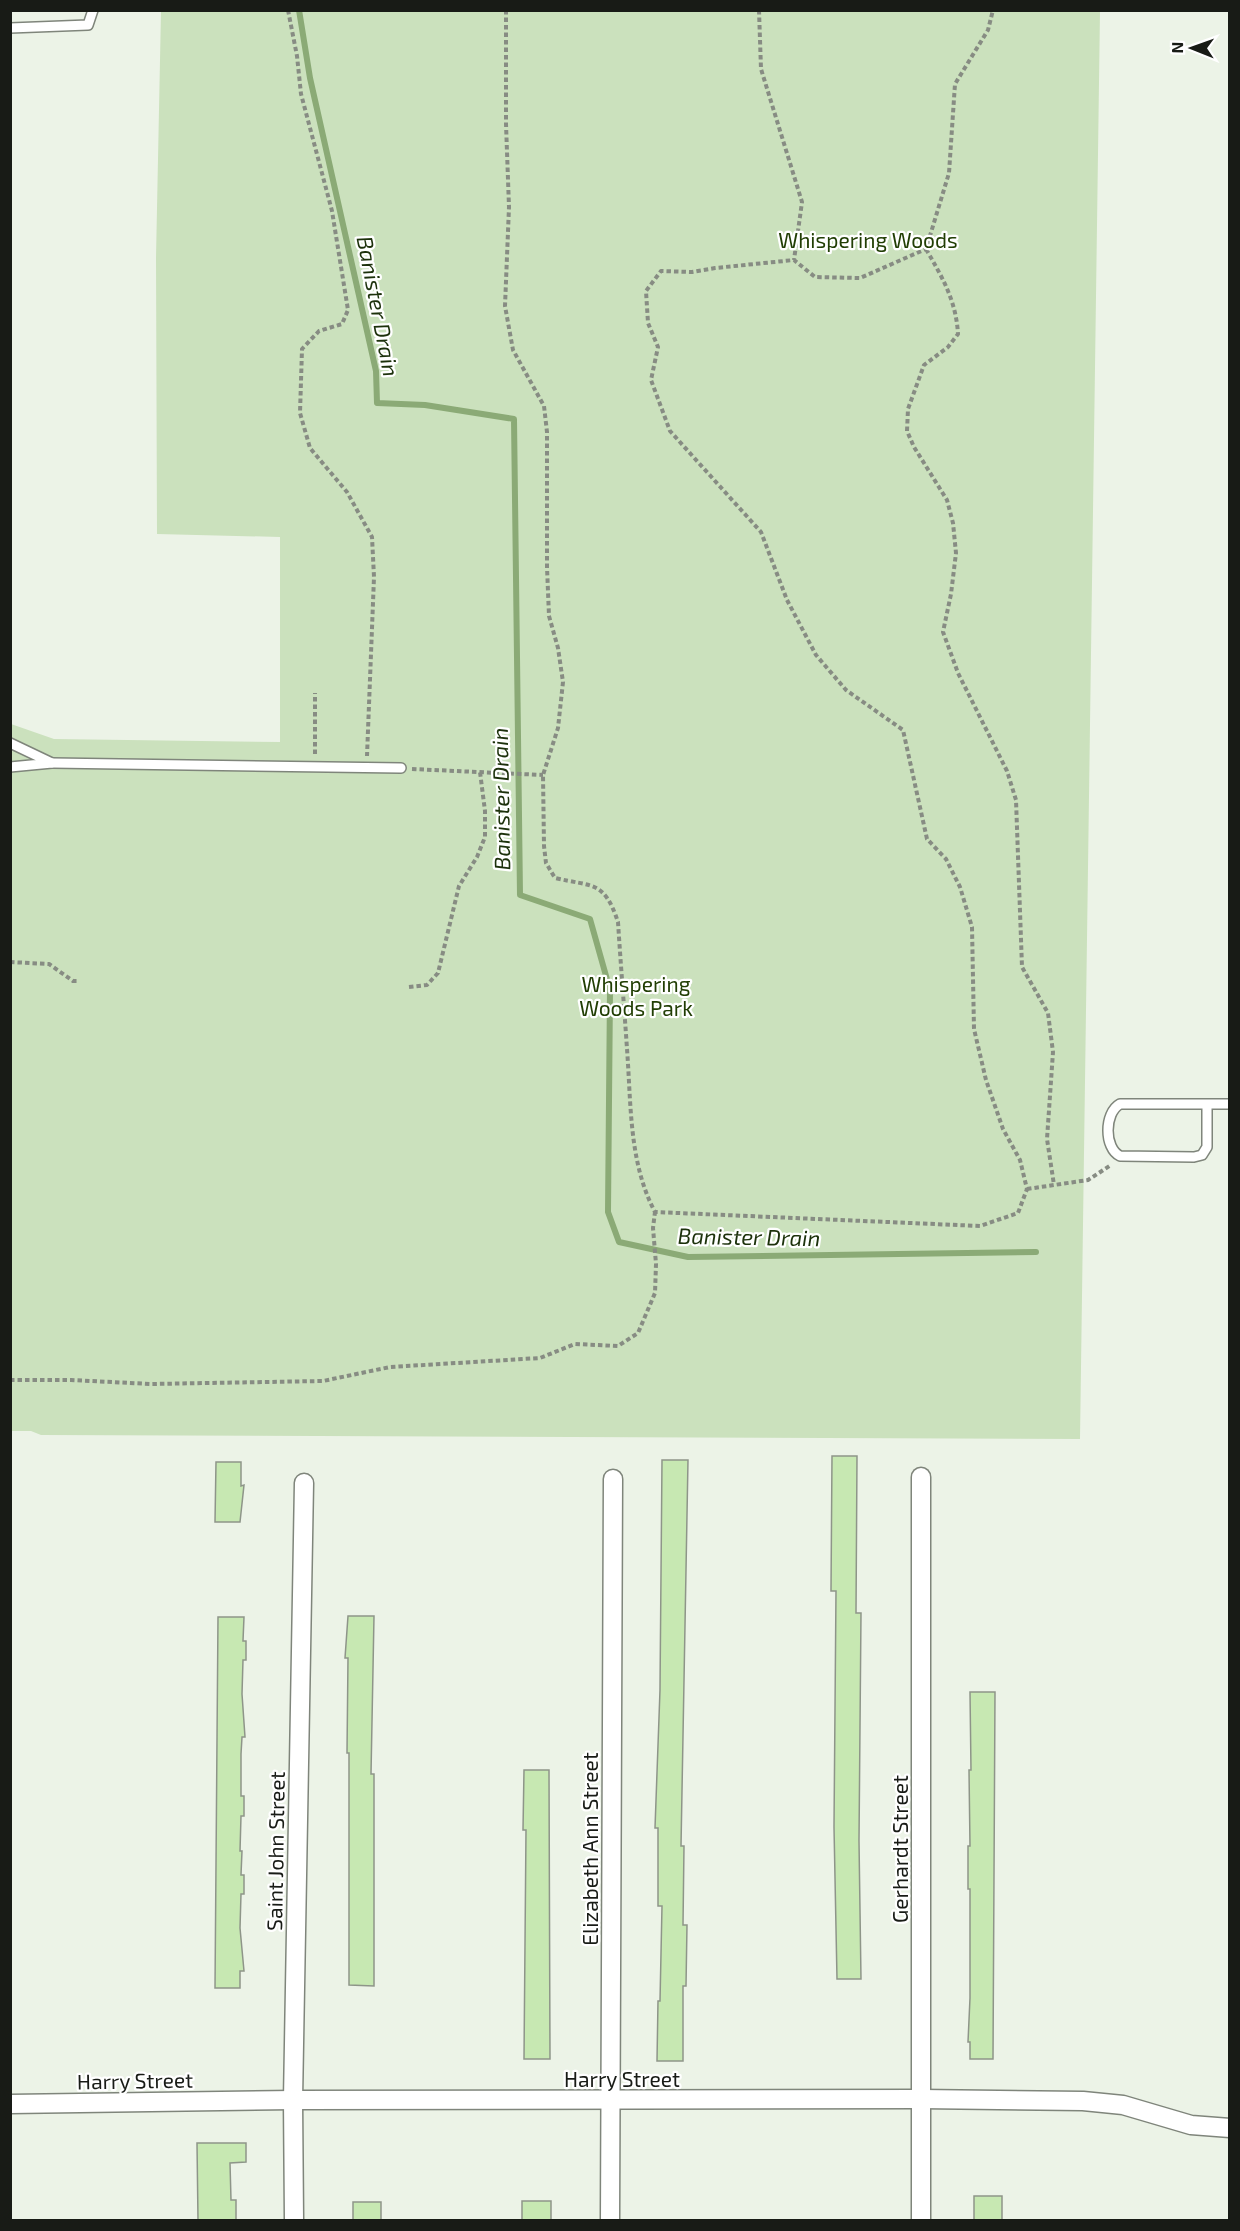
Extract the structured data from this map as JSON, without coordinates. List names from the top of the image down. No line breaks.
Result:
{"streets":{"street":["Elizabeth Ann Street","Gerhardt Street","Saint John Street","Harry Street"]},"crossings":[["Elizabeth Ann Street","Harry Street"],["Gerhardt Street","Harry Street"],["Saint John Street","Harry Street"]],"water":["Banister Drain"],"parks":["Whispering Woods","Whispering Woods Park"],"north":"left"}
